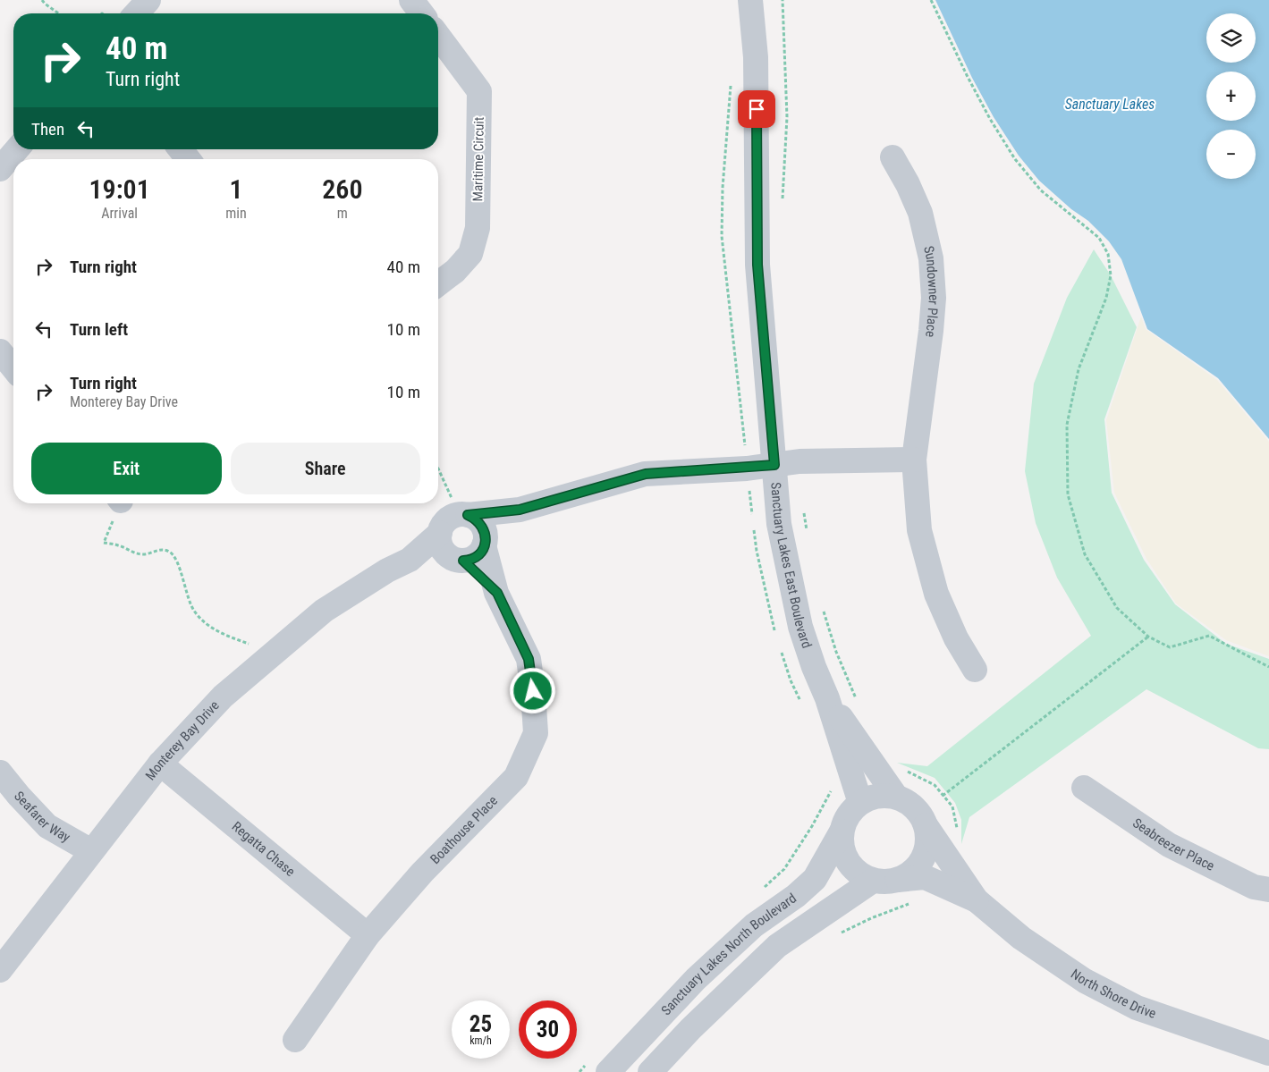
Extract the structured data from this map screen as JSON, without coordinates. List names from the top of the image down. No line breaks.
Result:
{"streets":{"street":["Maritime Circuit","Sundowner Place","Sanctuary Lakes East Boulevard","Monterey Bay Drive","Seafarer Way","Boathouse Place","Seabreezer Place","Regatta Chase","Sanctuary Lakes North Boulevard","North Shore Drive"]},"crossings":[["Sanctuary Lakes East Boulevard","Sanctuary Lakes North Boulevard"],["Sanctuary Lakes East Boulevard","North Shore Drive"],["Monterey Bay Drive","Seafarer Way"],["Monterey Bay Drive","Boathouse Place"],["Monterey Bay Drive","Regatta Chase"],["Boathouse Place","Regatta Chase"],["Sanctuary Lakes North Boulevard","North Shore Drive"]],"water":["Sanctuary Lakes"],"page":{"map_buttons":["+","−"],"turn":["40 m","Turn right"],"then":"Then","eta":["19:01","Arrival","1","min","260","m"],"list":[{"name":"Turn right","value":"40 m"},{"name":"Turn left","value":"10 m"},{"name":"Turn right","note":"Monterey Bay Drive","value":"10 m"}],"buttons":["Exit","Share"],"speed":"25 km/h","limit":"30"}}
